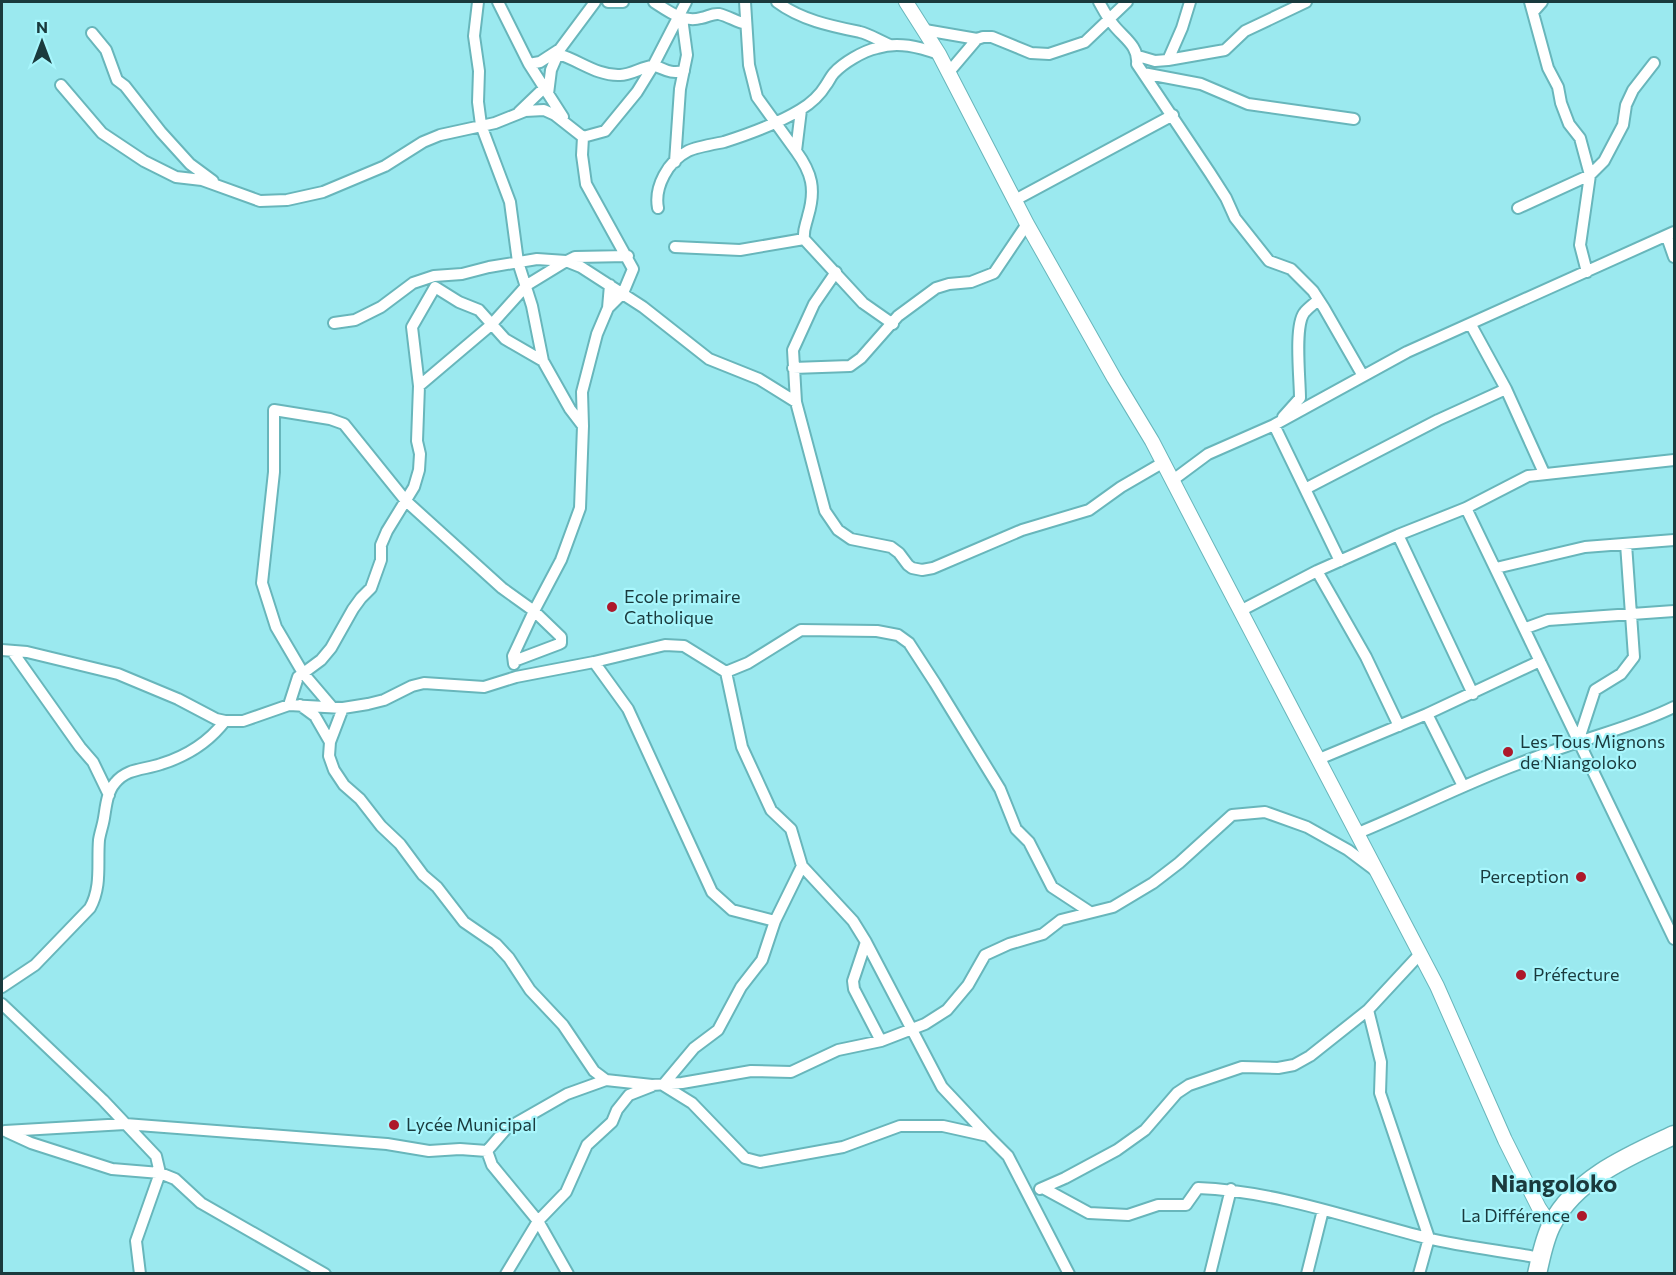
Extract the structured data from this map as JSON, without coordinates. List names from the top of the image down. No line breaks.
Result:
{"districts":["Niangoloko"],"places":["Ecole primaire Catholique","Les Tous Mignons de Niangoloko","Perception","Préfecture","Lycée Municipal","La Différence"],"north":"top"}
